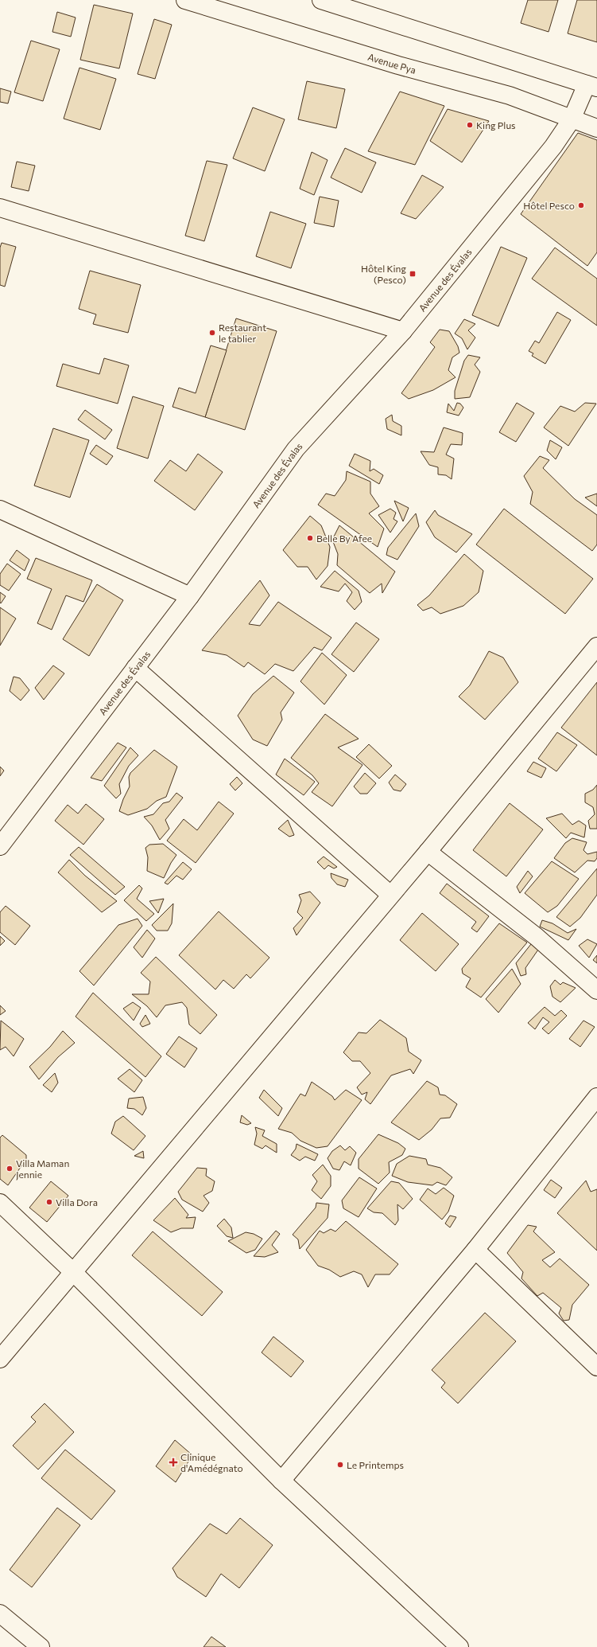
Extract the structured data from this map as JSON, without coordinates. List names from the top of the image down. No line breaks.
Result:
{"streets":{"street":["Avenue Pya","Avenue des Évalas"]},"crossings":[["Avenue Pya","Avenue des Évalas"]],"places":{"other":["King Plus","Hôtel Pesco","Restaurant le tablier","Belle By Afee","Villa Maman Jennie","Villa Dora","Le Printemps"],"transit":["Hôtel King (Pesco)"],"health":["Clinique d'Amédégnato"]}}
